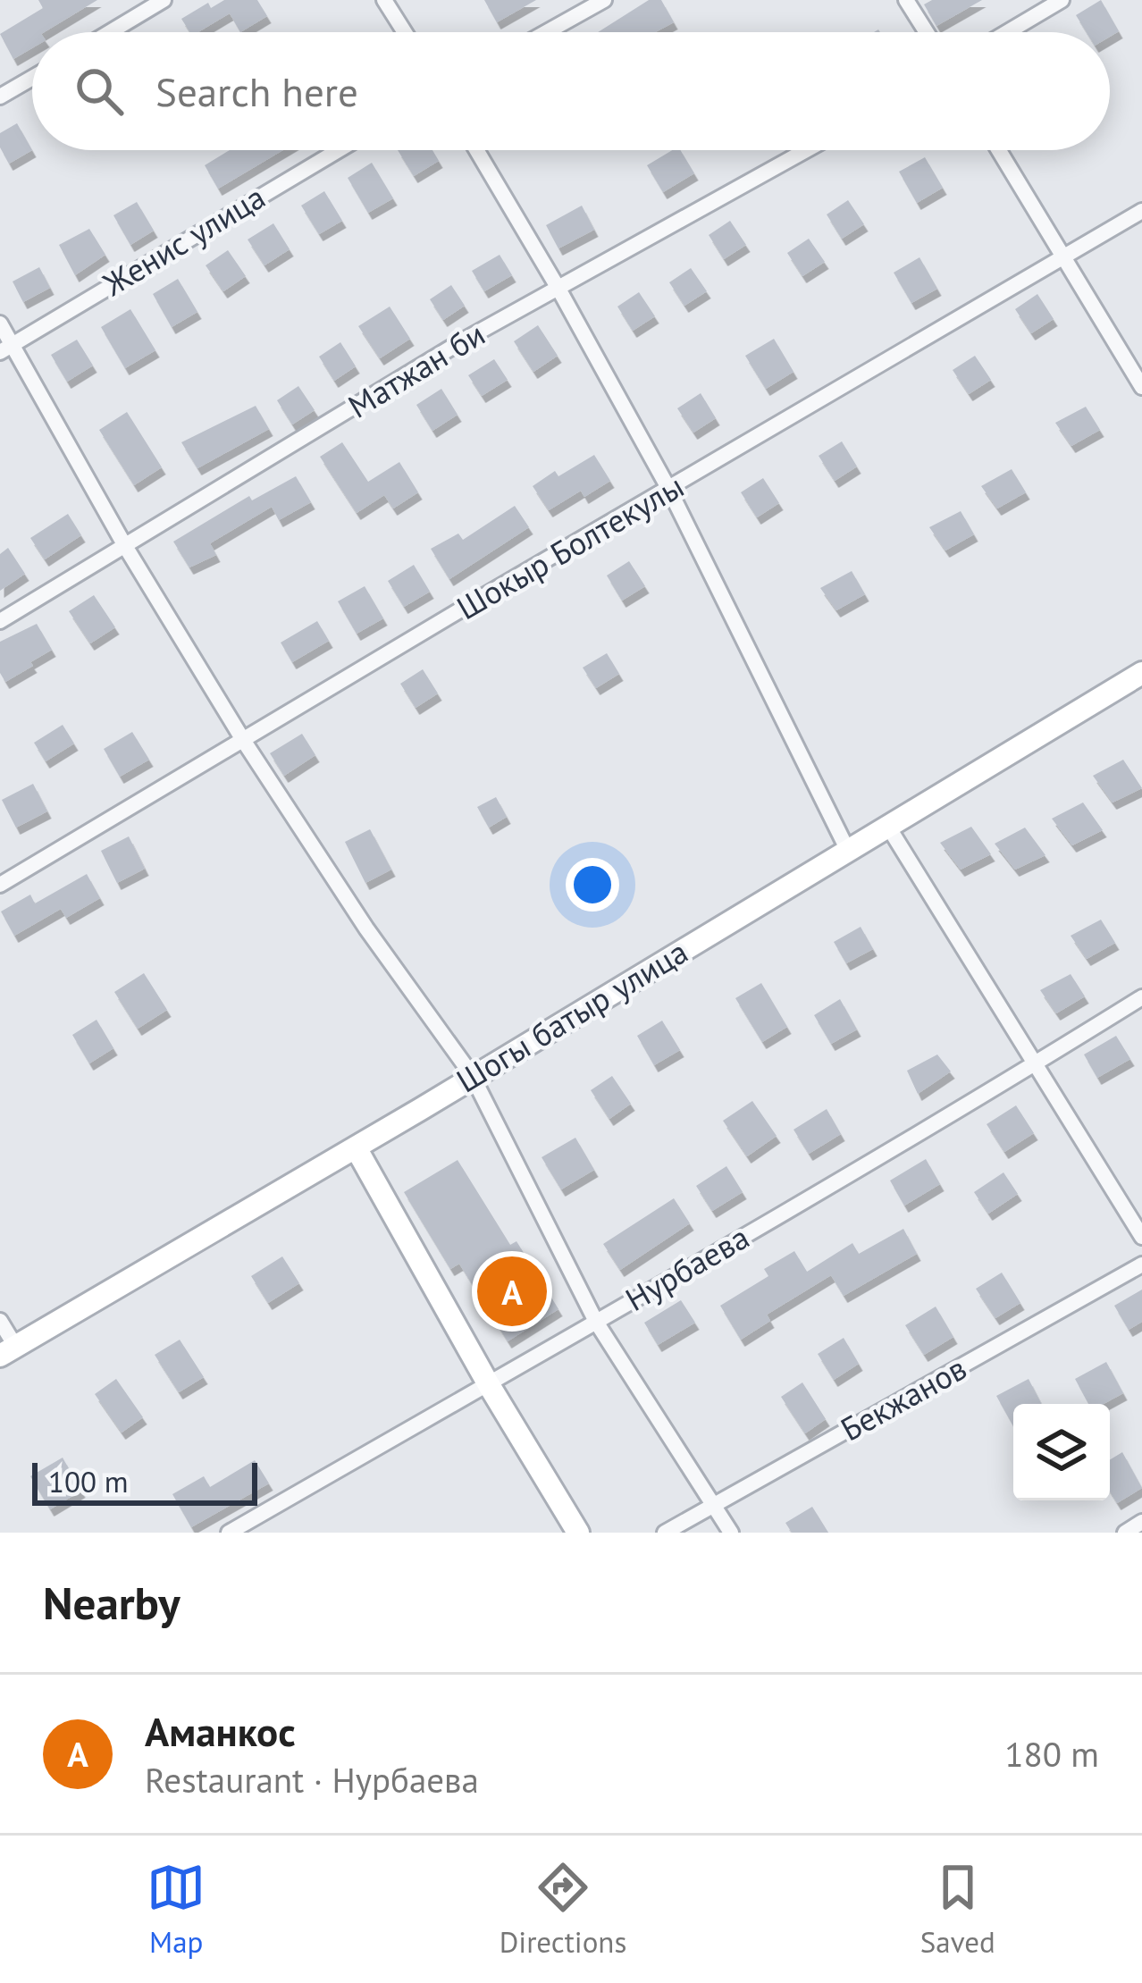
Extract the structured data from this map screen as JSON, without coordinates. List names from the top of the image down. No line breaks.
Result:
{"streets":{"street":["Женис улица","Матжан би","Шокыр Болтекулы","Шогы батыр улица","Нурбаева","Бекжанов"]},"scale_bar":"100 m","page":{"search":"Search here","pins":"A","scale":"100 m","heading":"Nearby","list":[{"mark":"A","name":"Аманкос","note":"Restaurant · Нурбаева","value":"180 m"}],"nav":["Map","Directions","Saved"]}}
